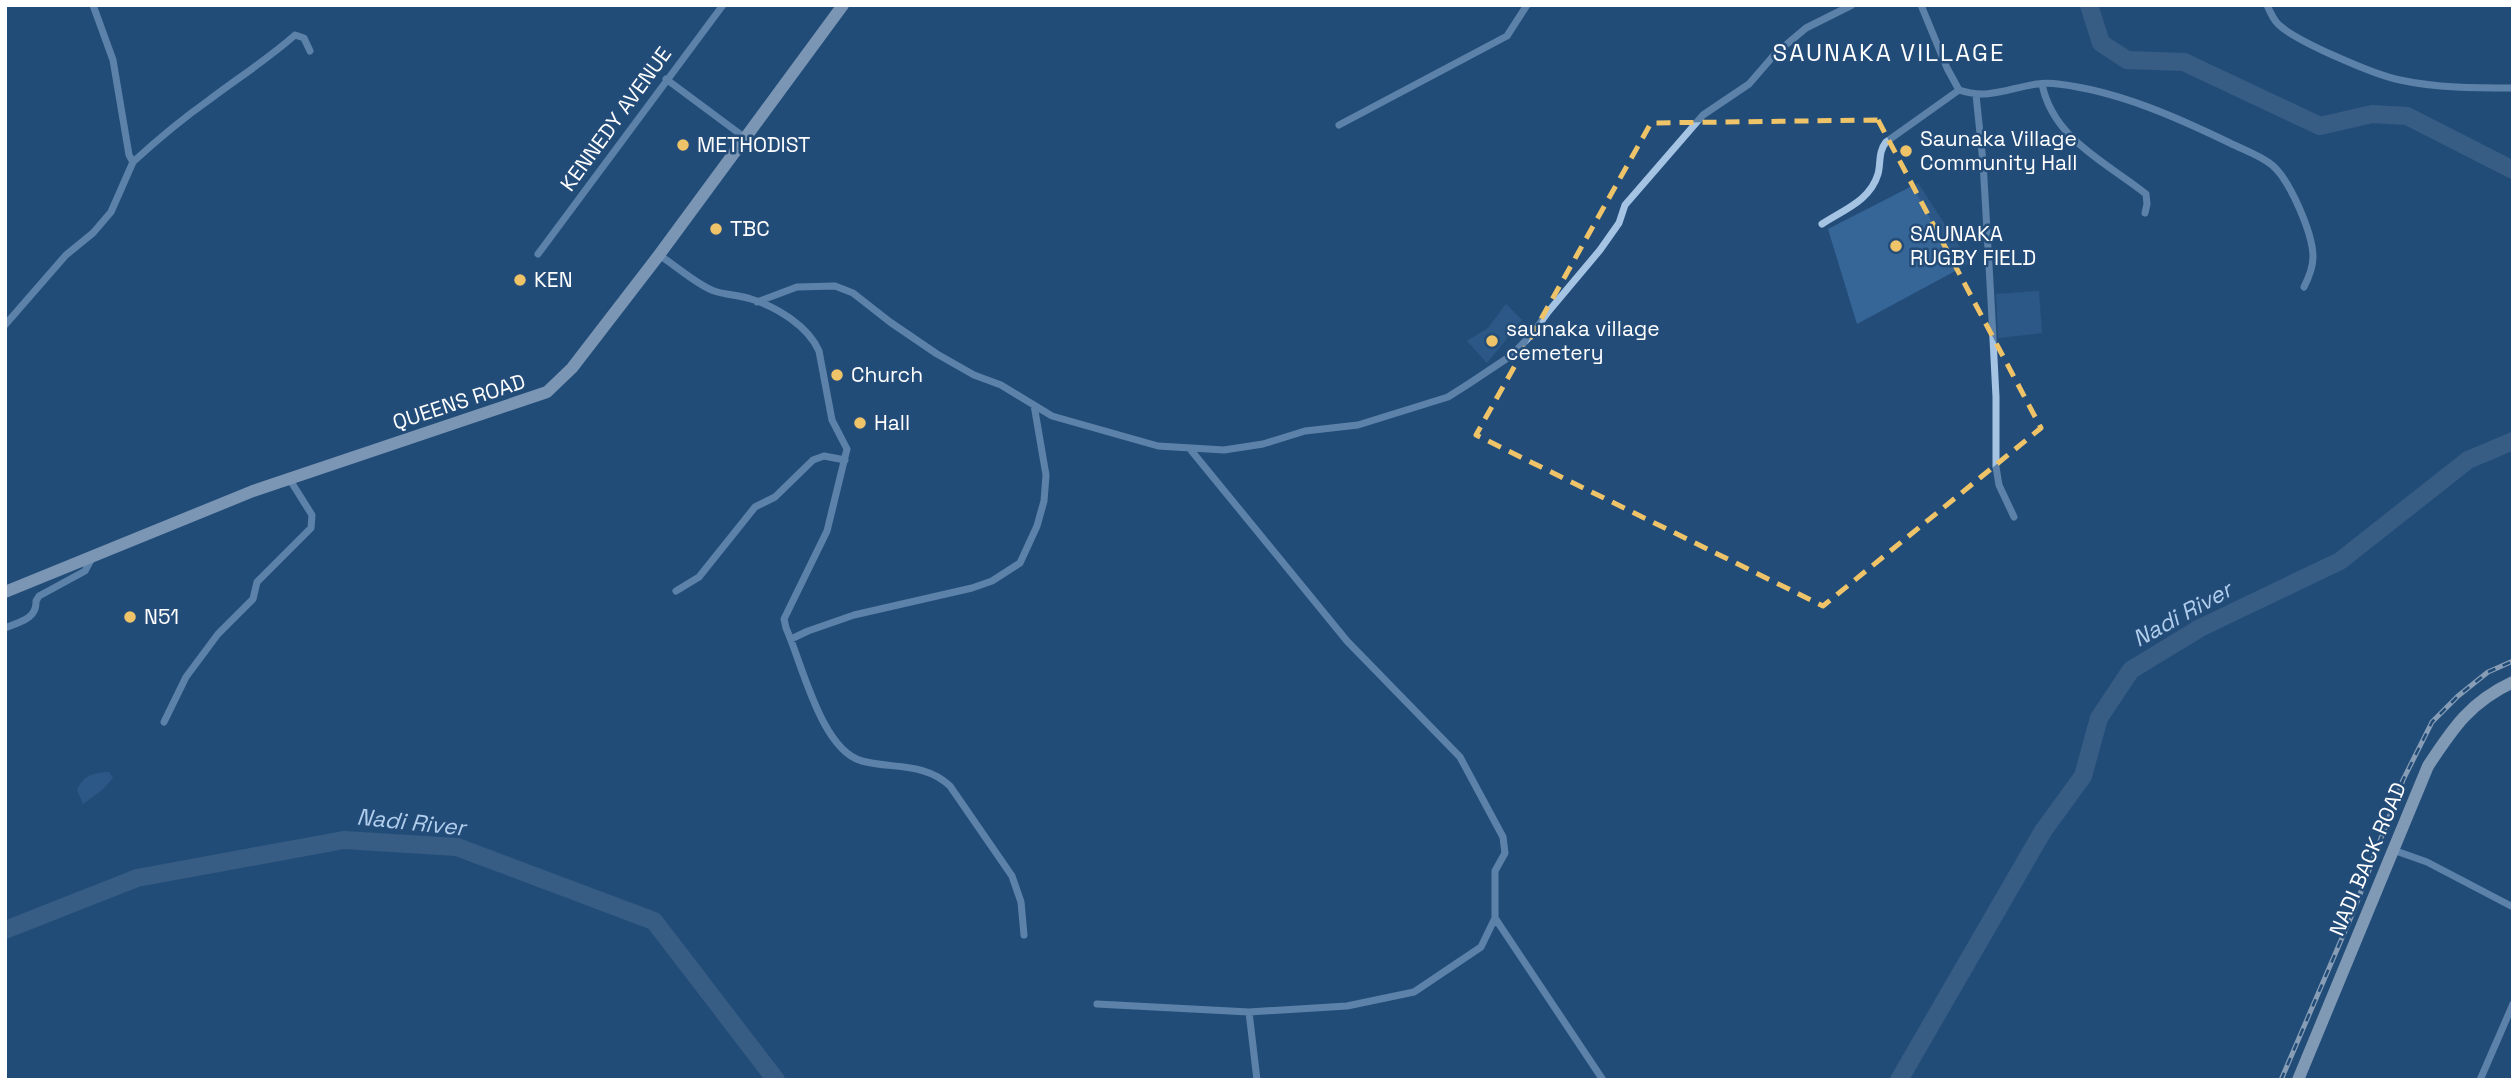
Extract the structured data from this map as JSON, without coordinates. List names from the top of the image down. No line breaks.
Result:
{"streets":{"highway":["NADI BACK ROAD"],"main road":["QUEENS ROAD"],"street":["KENNEDY AVENUE"]},"districts":["SAUNAKA VILLAGE"],"water":["Nadi River"],"places":["METHODIST","Saunaka Village Community Hall","TBC","SAUNAKA RUGBY FIELD","KEN","saunaka village cemetery","Church","Hall","N51"]}
